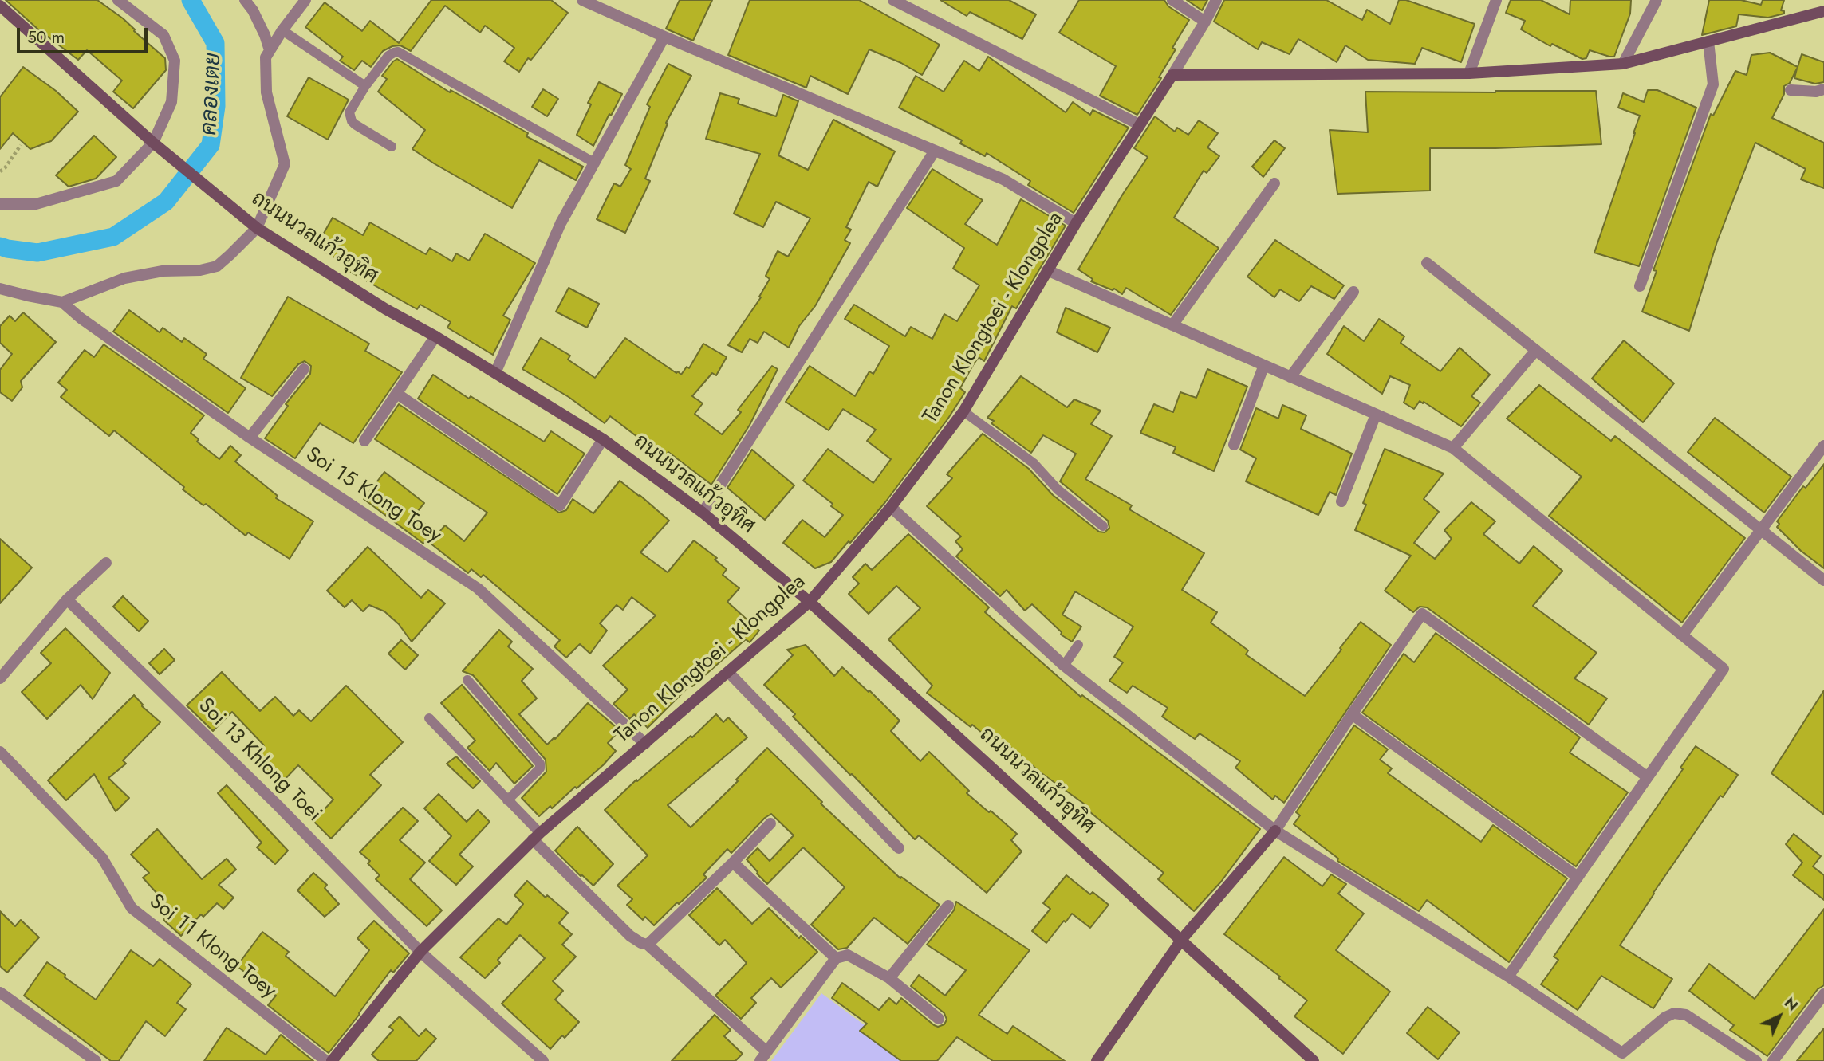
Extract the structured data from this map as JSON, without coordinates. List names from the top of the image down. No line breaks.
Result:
{"streets":{"street":["ถนนนวลแก้วอุทิศ","Tanon Klongtoei - Klongplea","Soi 15 Klong Toey","Soi 13 Khlong Toei","Soi 11 Klong Toey"]},"crossings":[["ถนนนวลแก้วอุทิศ","Tanon Klongtoei - Klongplea"],["Tanon Klongtoei - Klongplea","Soi 15 Klong Toey"],["Tanon Klongtoei - Klongplea","Soi 13 Khlong Toei"]],"water":["คลองเตย"],"scale_bar":"50 m","north":"top right"}
